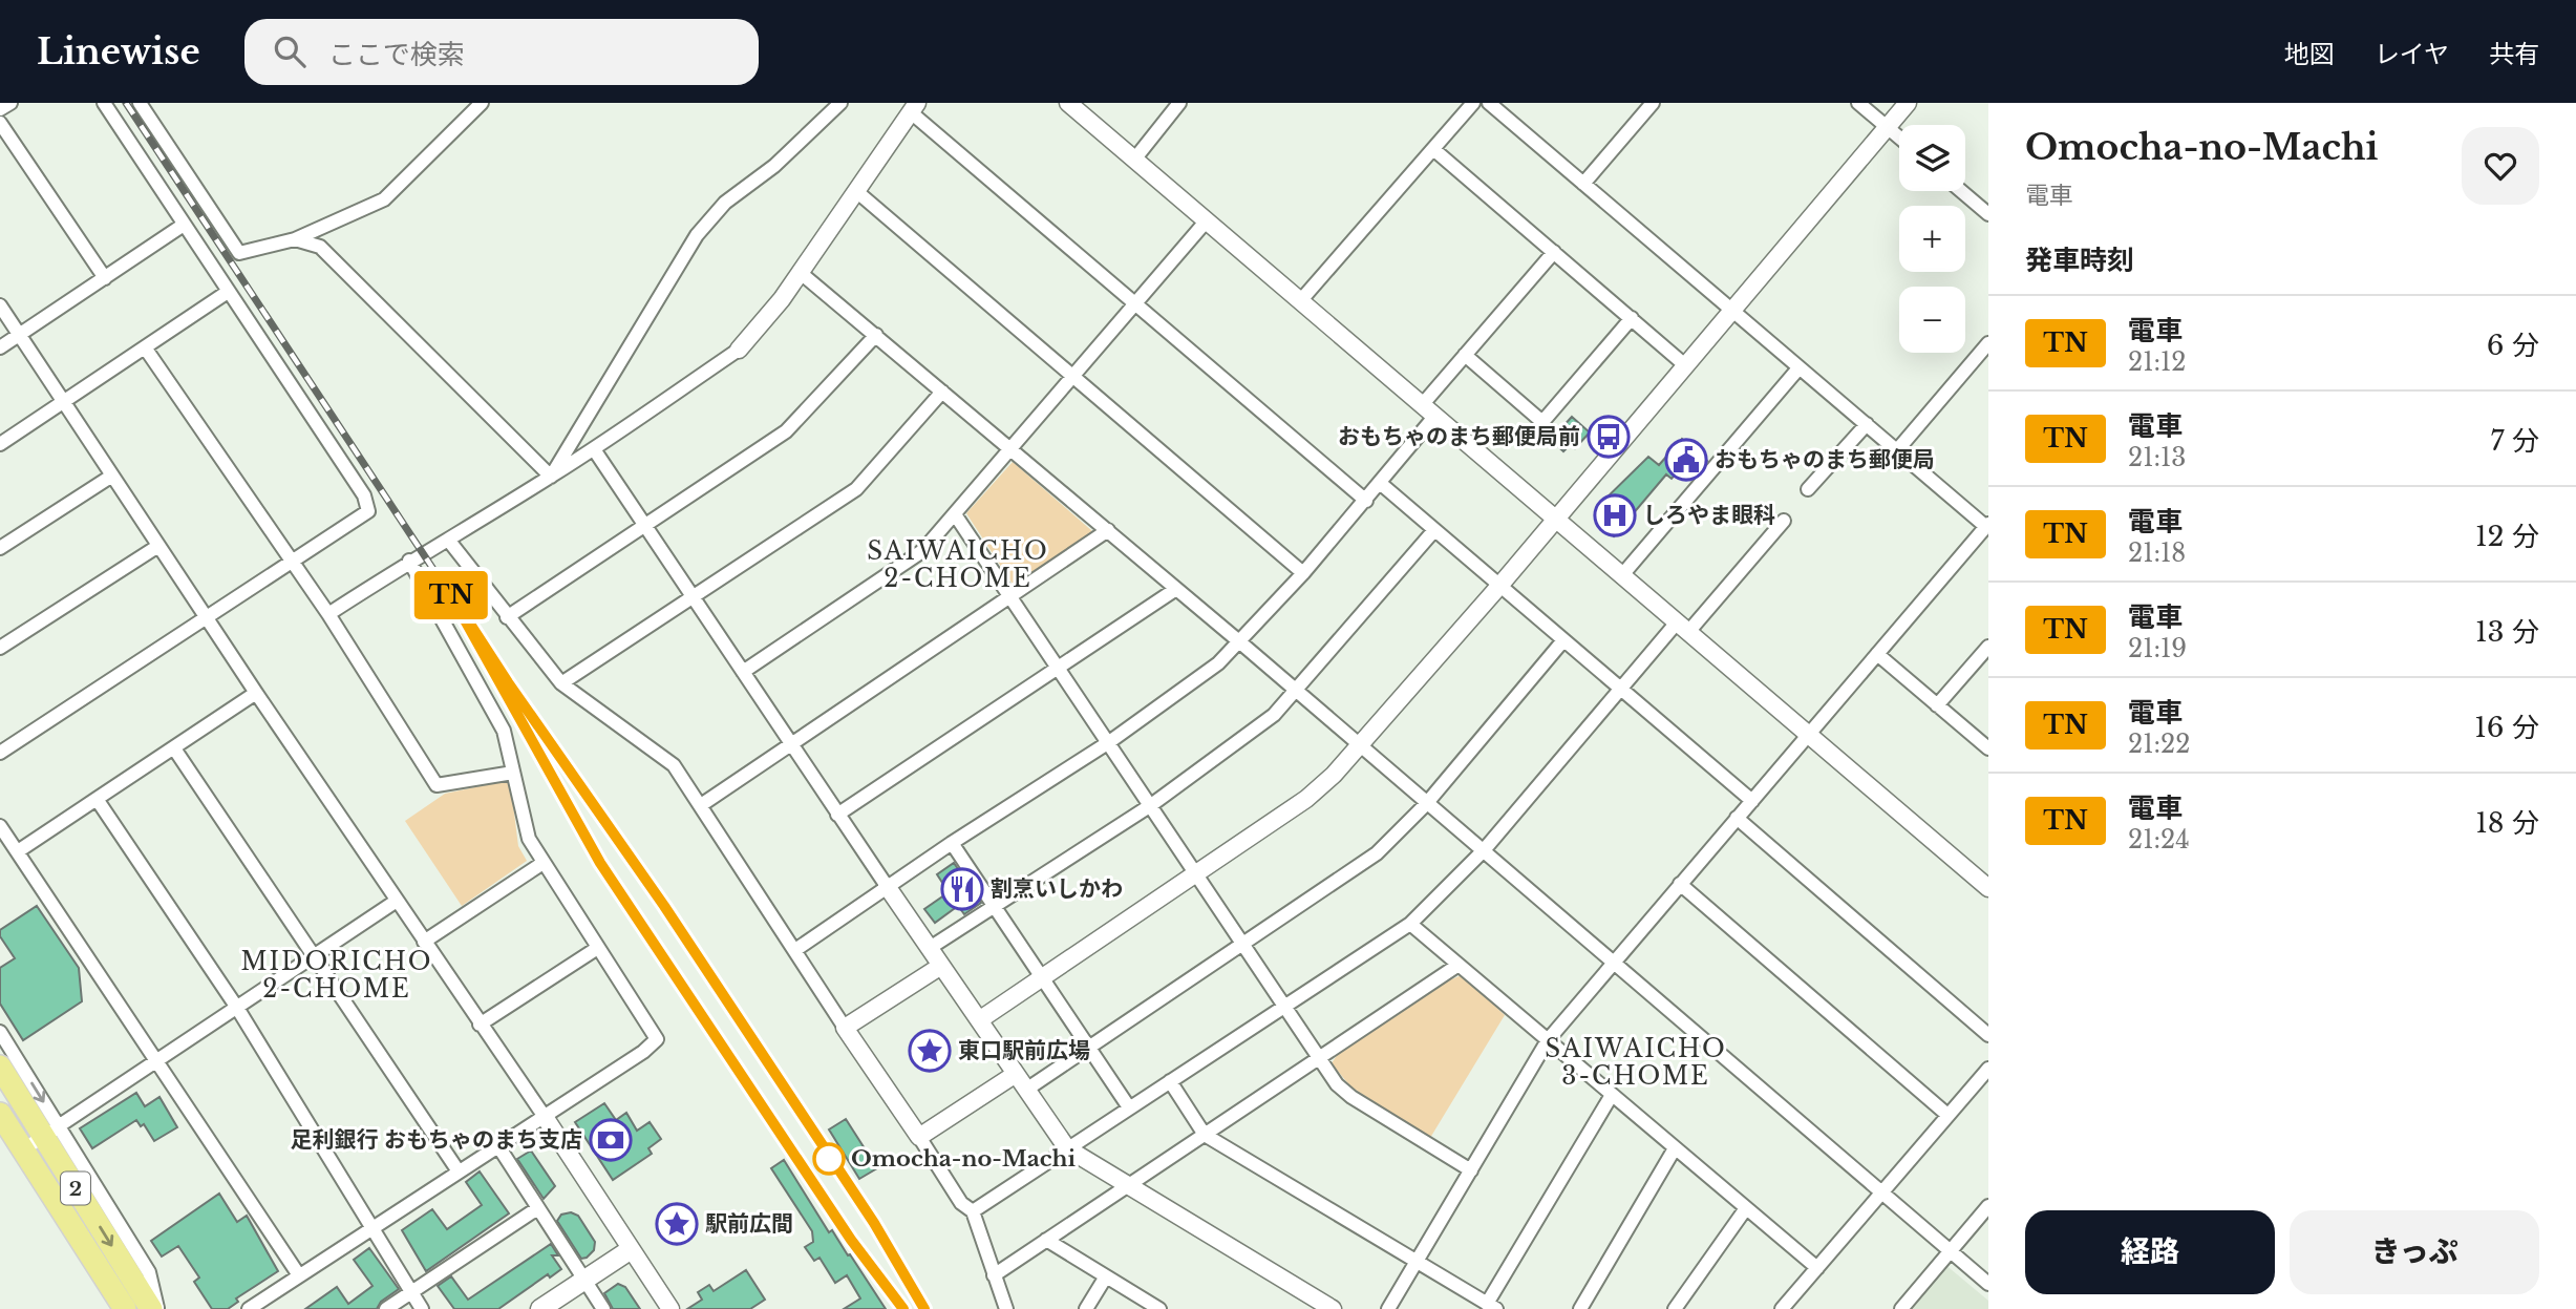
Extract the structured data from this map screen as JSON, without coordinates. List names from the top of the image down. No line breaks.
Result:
{"streets":{"main road":["2"]},"districts":["SAIWAICHO 2-CHOME","MIDORICHO 2-CHOME","SAIWAICHO 3-CHOME"],"places":{"bus stop":["おもちゃのまち郵便局前"],"public building":["おもちゃのまち郵便局"],"hospital":["しろやま眼科"],"restaurant":["割烹いしかわ"],"place":["東口駅前広場","駅前広間"],"bank":["足利銀行 おもちゃのまち支店"],"other":["Omocha-no-Machi"]},"page":{"header":"Linewise","search":"ここで検索","nav":["地図","レイヤ","共有"],"on_map":"TN","heading":[["Omocha-no-Machi","電車"],"発車時刻"],"map_buttons":["+","−"],"list":[{"mark":"TN","name":"電車","note":"21:12","value":"6 分"},{"mark":"TN","name":"電車","note":"21:13","value":"7 分"},{"mark":"TN","name":"電車","note":"21:18","value":"12 分"},{"mark":"TN","name":"電車","note":"21:19","value":"13 分"},{"mark":"TN","name":"電車","note":"21:22","value":"16 分"},{"mark":"TN","name":"電車","note":"21:24","value":"18 分"}],"buttons":["経路","きっぷ"]}}
